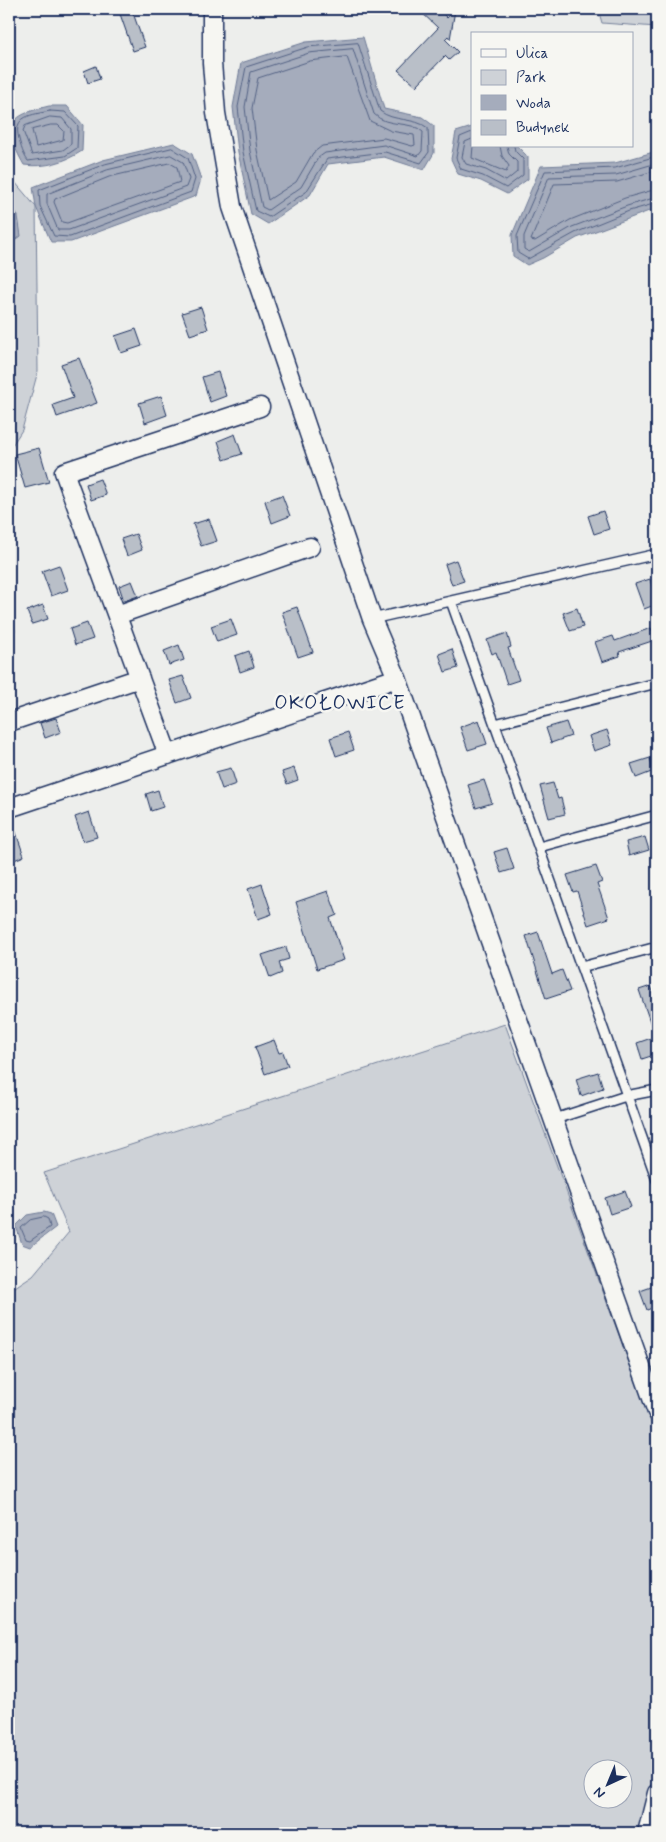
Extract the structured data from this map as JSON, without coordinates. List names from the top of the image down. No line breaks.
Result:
{"districts":["OKOŁOWICE"],"legend":["Ulica","Park","Woda","Budynek"],"north":"bottom left"}
